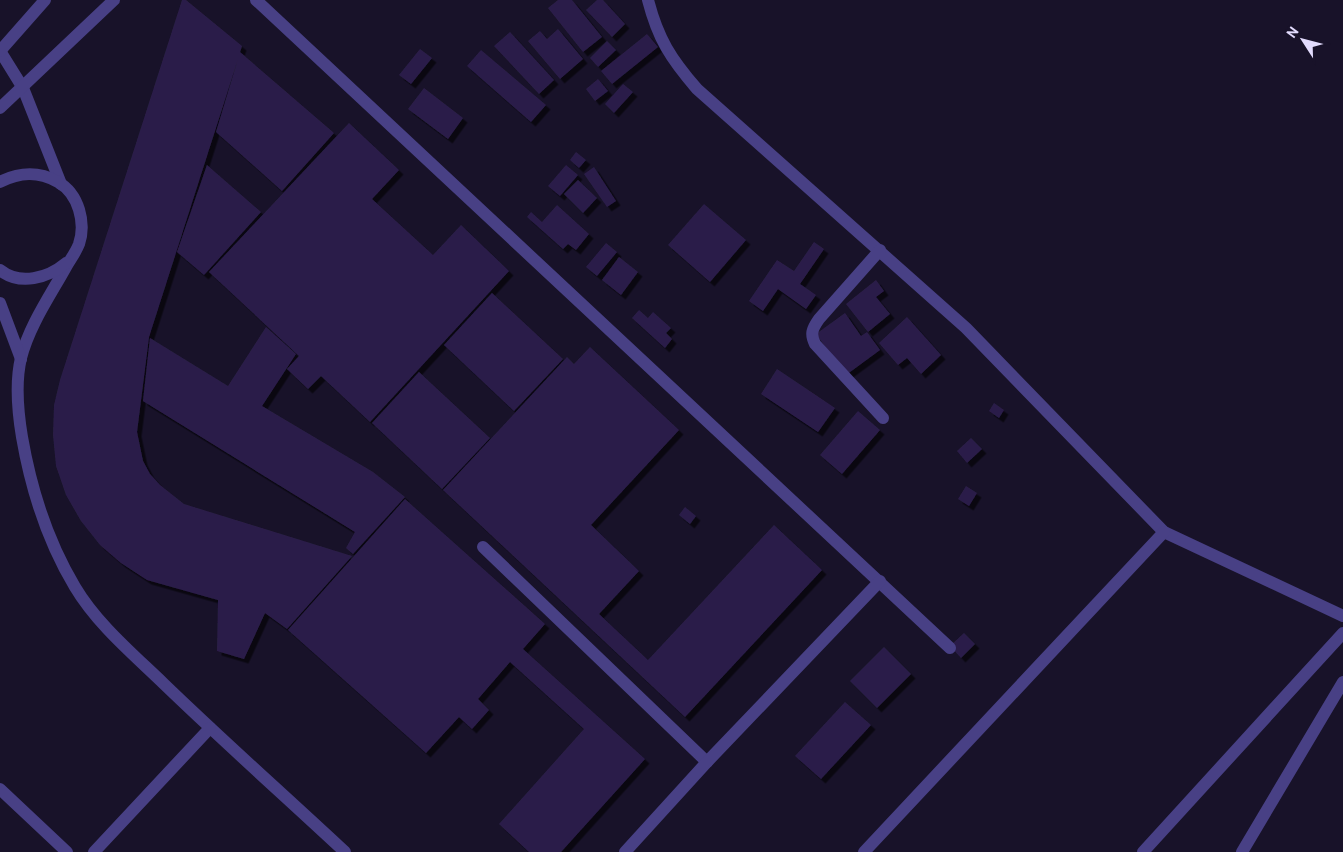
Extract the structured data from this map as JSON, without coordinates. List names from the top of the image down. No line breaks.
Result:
{"north":"top left"}
